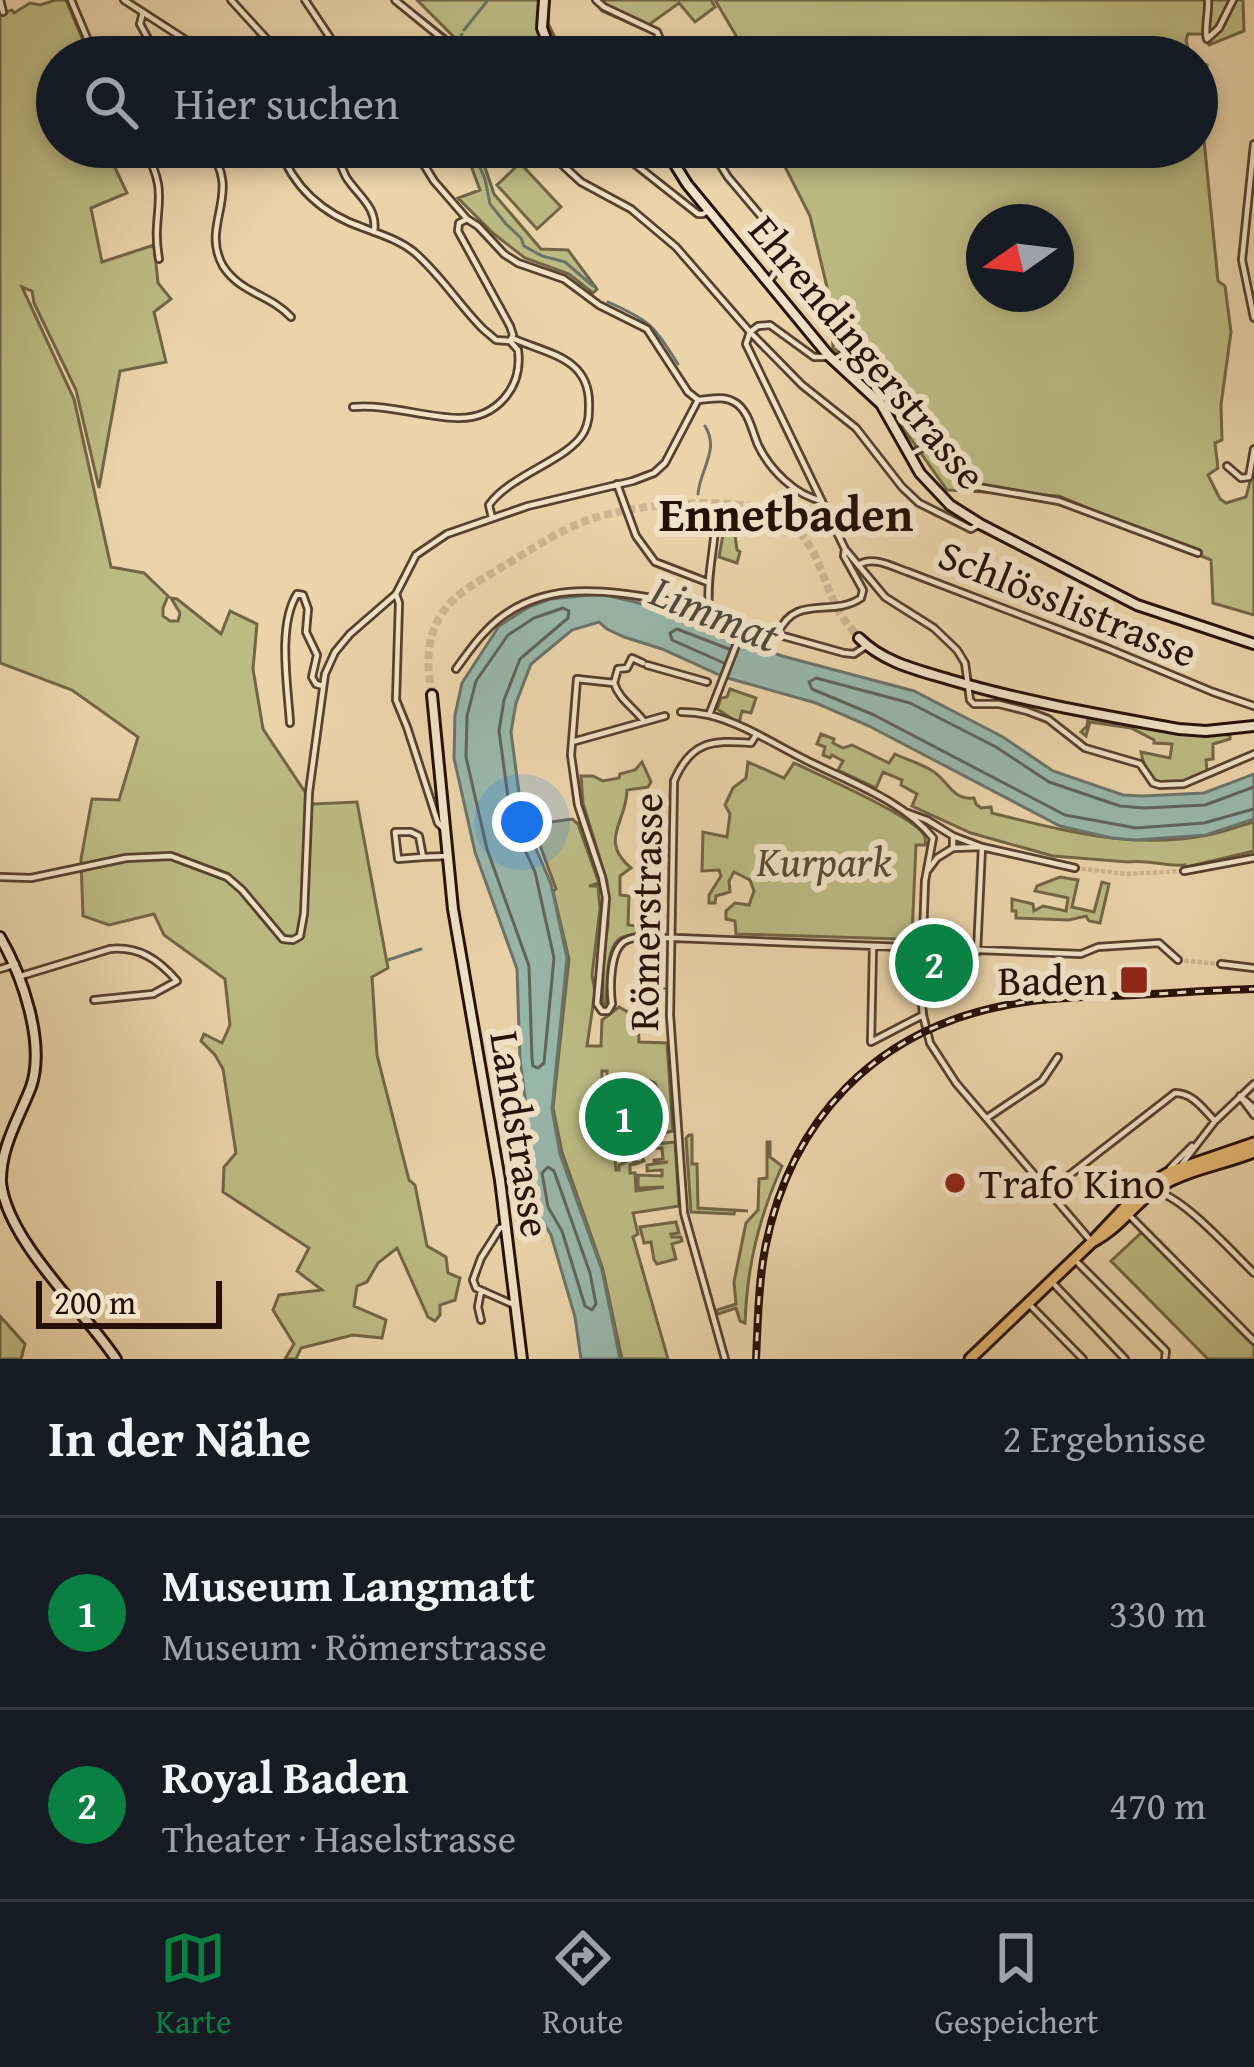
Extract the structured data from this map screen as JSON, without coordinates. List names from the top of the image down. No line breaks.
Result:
{"streets":{"main road":["Ehrendingerstrasse","Landstrasse"],"street":["Schlösslistrasse","Römerstrasse"]},"districts":["Ennetbaden"],"water":["Limmat"],"parks":["Kurpark"],"places":{"transit":["Baden"],"other":["Trafo Kino"]},"scale_bar":"200 m","north":"left","page":{"search":"Hier suchen","pins":["2","1"],"scale":"200 m","heading":["In der Nähe","2 Ergebnisse"],"list":[{"mark":"1","name":"Museum Langmatt","note":"Museum · Römerstrasse","value":"330 m"},{"mark":"2","name":"Royal Baden","note":"Theater · Haselstrasse","value":"470 m"}],"nav":["Karte","Route","Gespeichert"]}}
